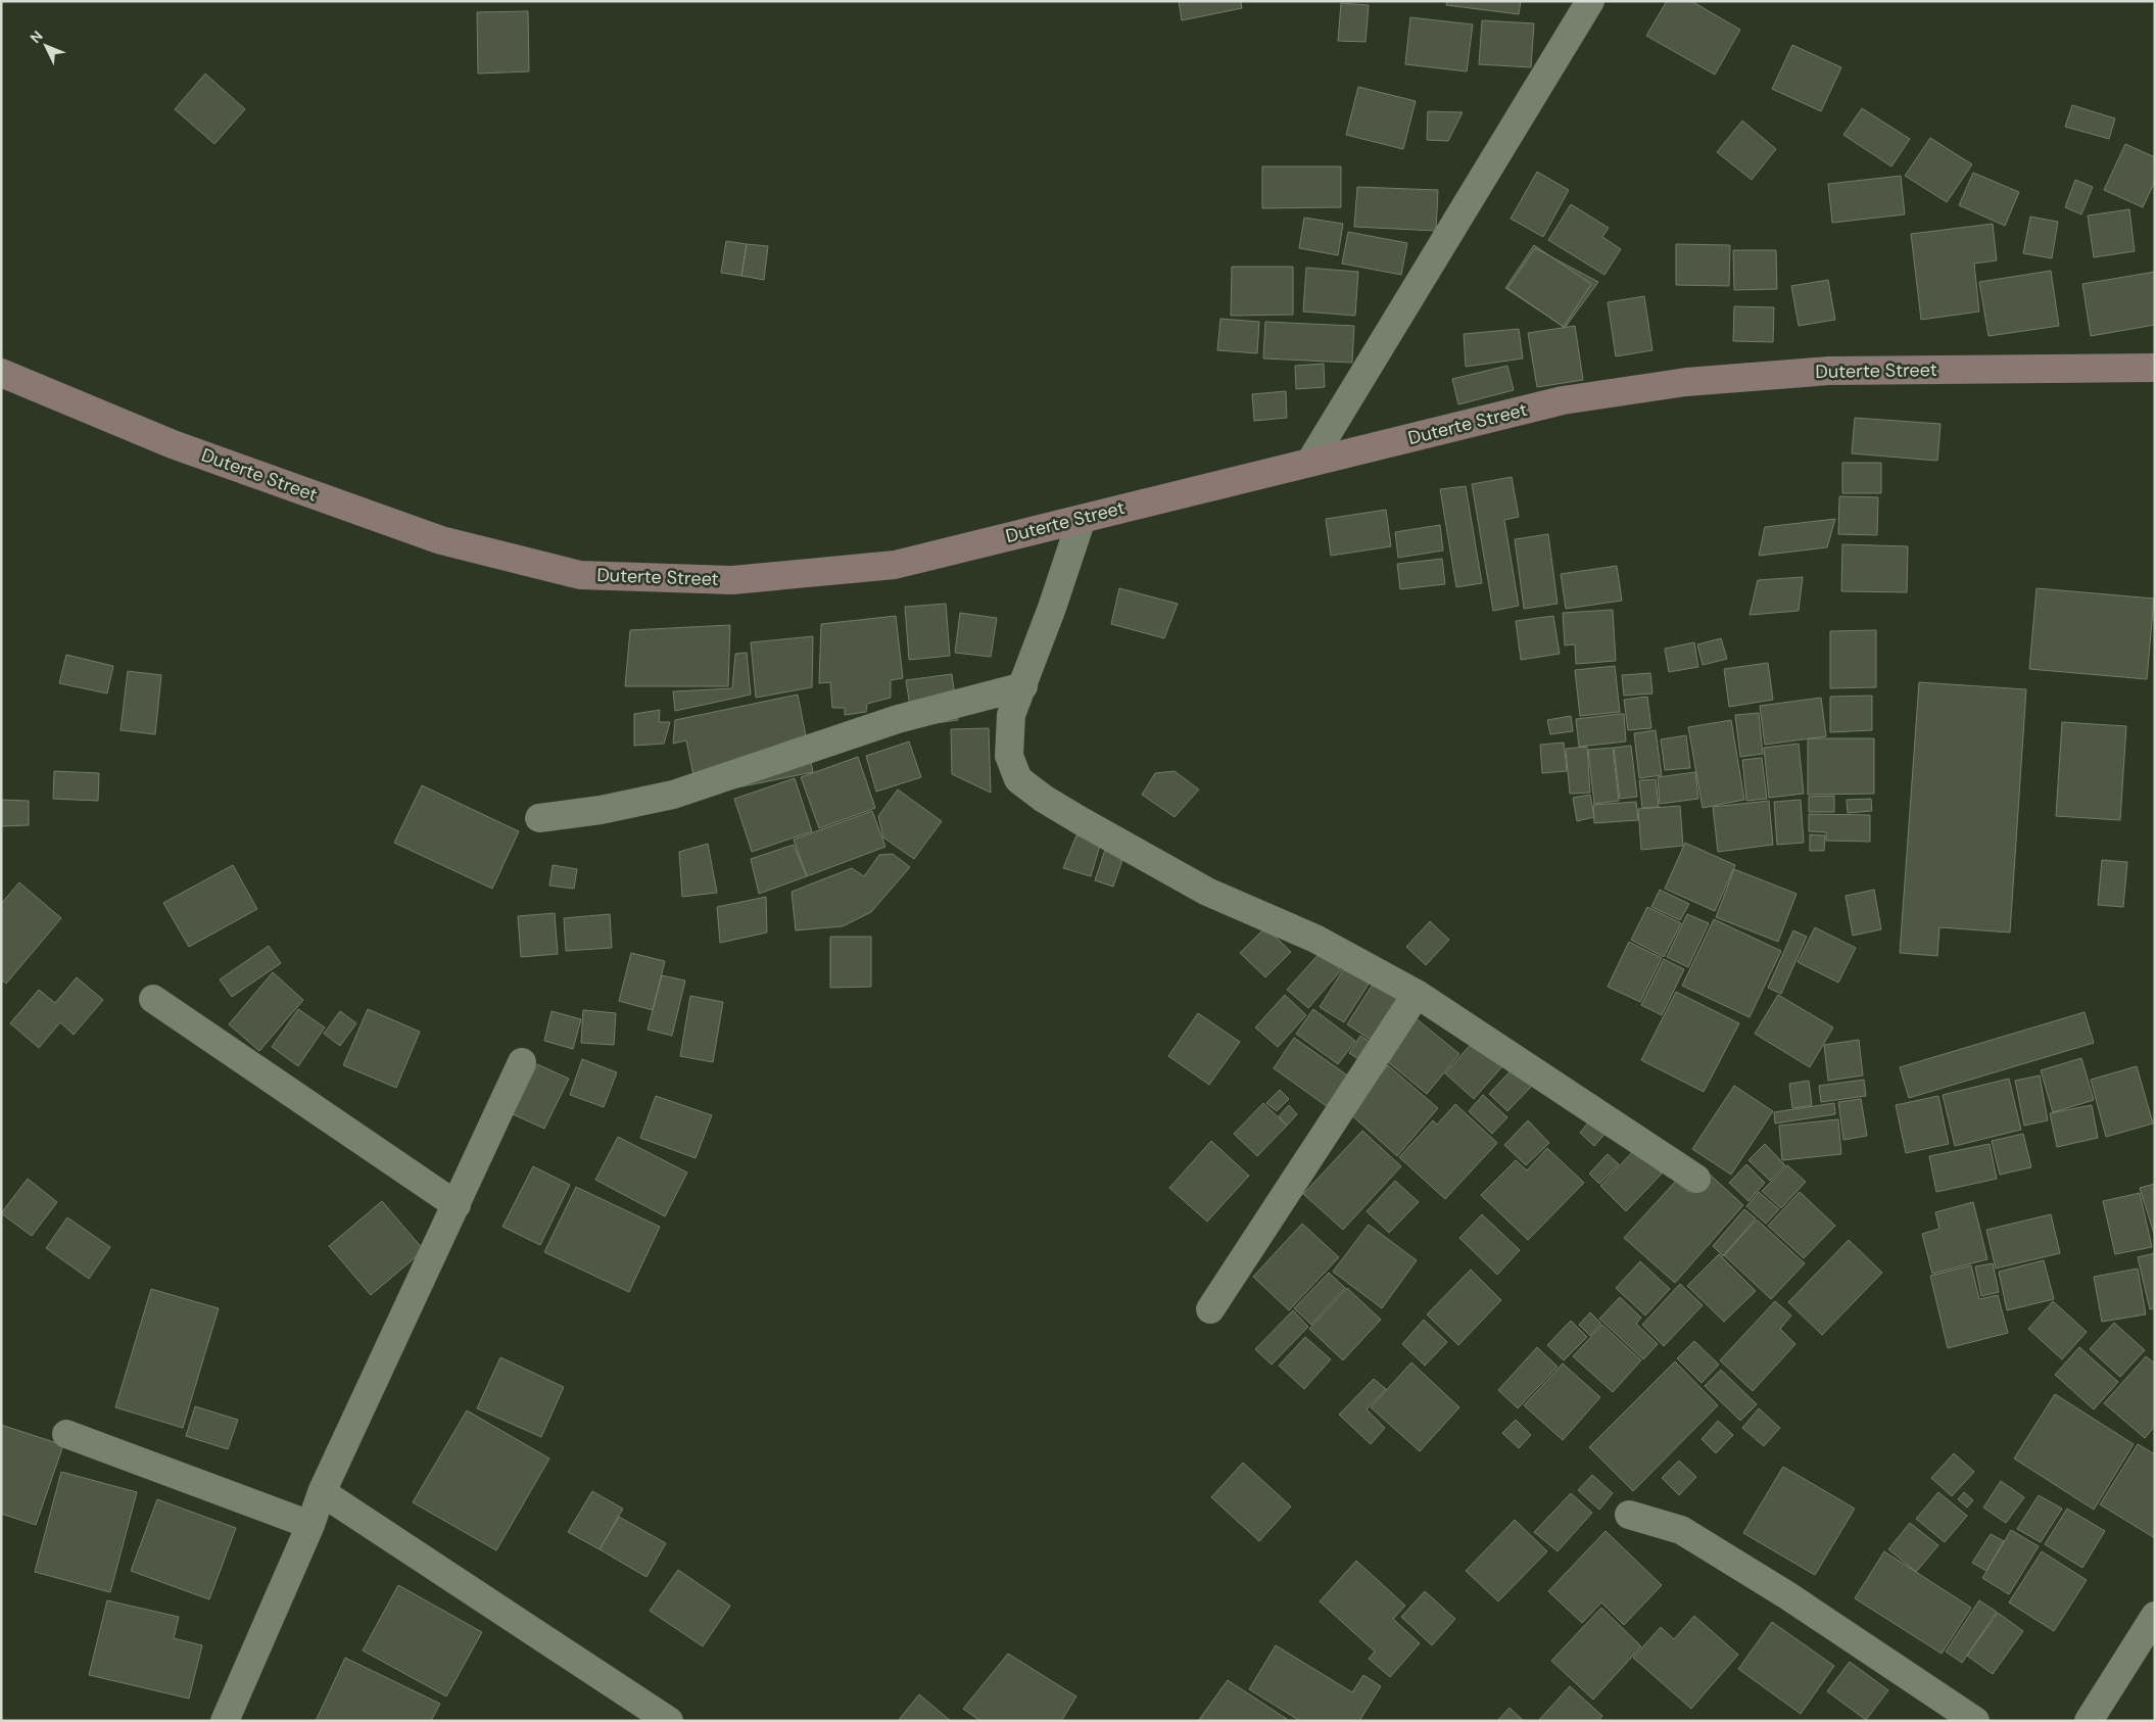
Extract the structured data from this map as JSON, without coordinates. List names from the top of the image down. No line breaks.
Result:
{"streets":{"main road":["Duterte Street"]},"north":"top left"}
